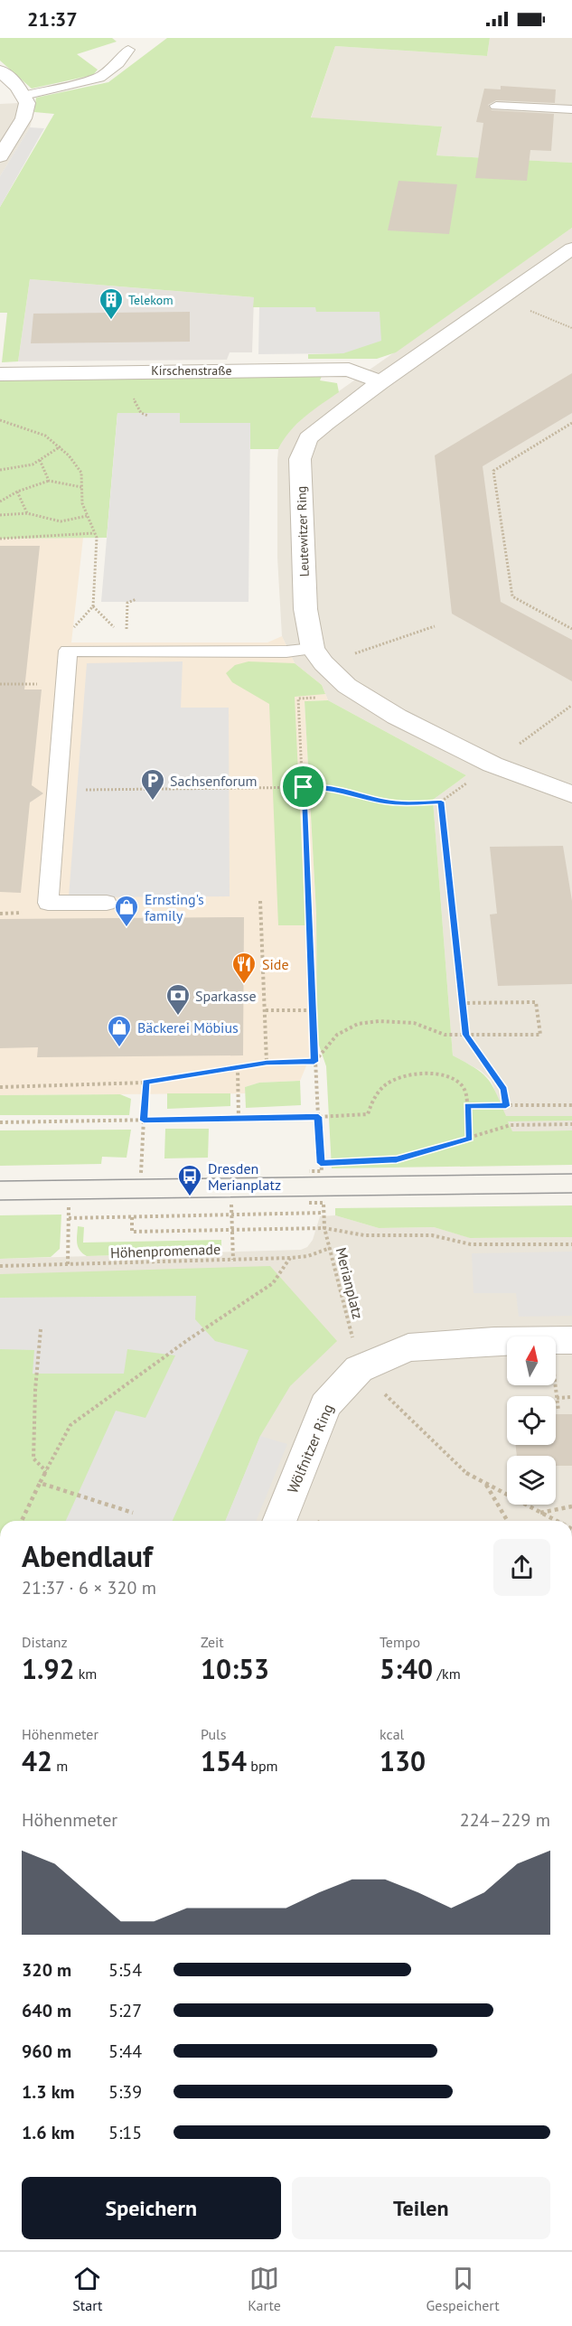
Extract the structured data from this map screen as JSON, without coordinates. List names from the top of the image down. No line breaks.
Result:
{"streets":{"street":["Kirschenstraße","Leutewitzer Ring","Wölfnitzer Ring"],"path":["Höhenpromenade","Merianplatz"]},"crossings":[["Kirschenstraße","Leutewitzer Ring"],["Höhenpromenade","Merianplatz"],["Merianplatz","Wölfnitzer Ring"]],"places":{"building":["Telekom"],"parking":["Sachsenforum"],"shop":["Ernsting's family","Bäckerei Möbius"],"restaurant":["Side"],"bank":["Sparkasse"],"bus stop":["Dresden Merianplatz"]},"north":"top","page":{"status":"21:37","heading":["Abendlauf","21:37 · 6 × 320 m"],"stats":[["Distanz","1.92 km"],["Zeit","10:53"],["Tempo","5:40 /km"],["Höhenmeter","42 m"],["Puls","154 bpm"],["kcal","130"]],"chart":["Höhenmeter","224–229 m"],"list":[{"name":"320 m","note":"5:54"},{"name":"640 m","note":"5:27"},{"name":"960 m","note":"5:44"},{"name":"1.3 km","note":"5:39"},{"name":"1.6 km","note":"5:15"}],"buttons":["Speichern","Teilen"],"tabs":["Start","Karte","Gespeichert"]}}
